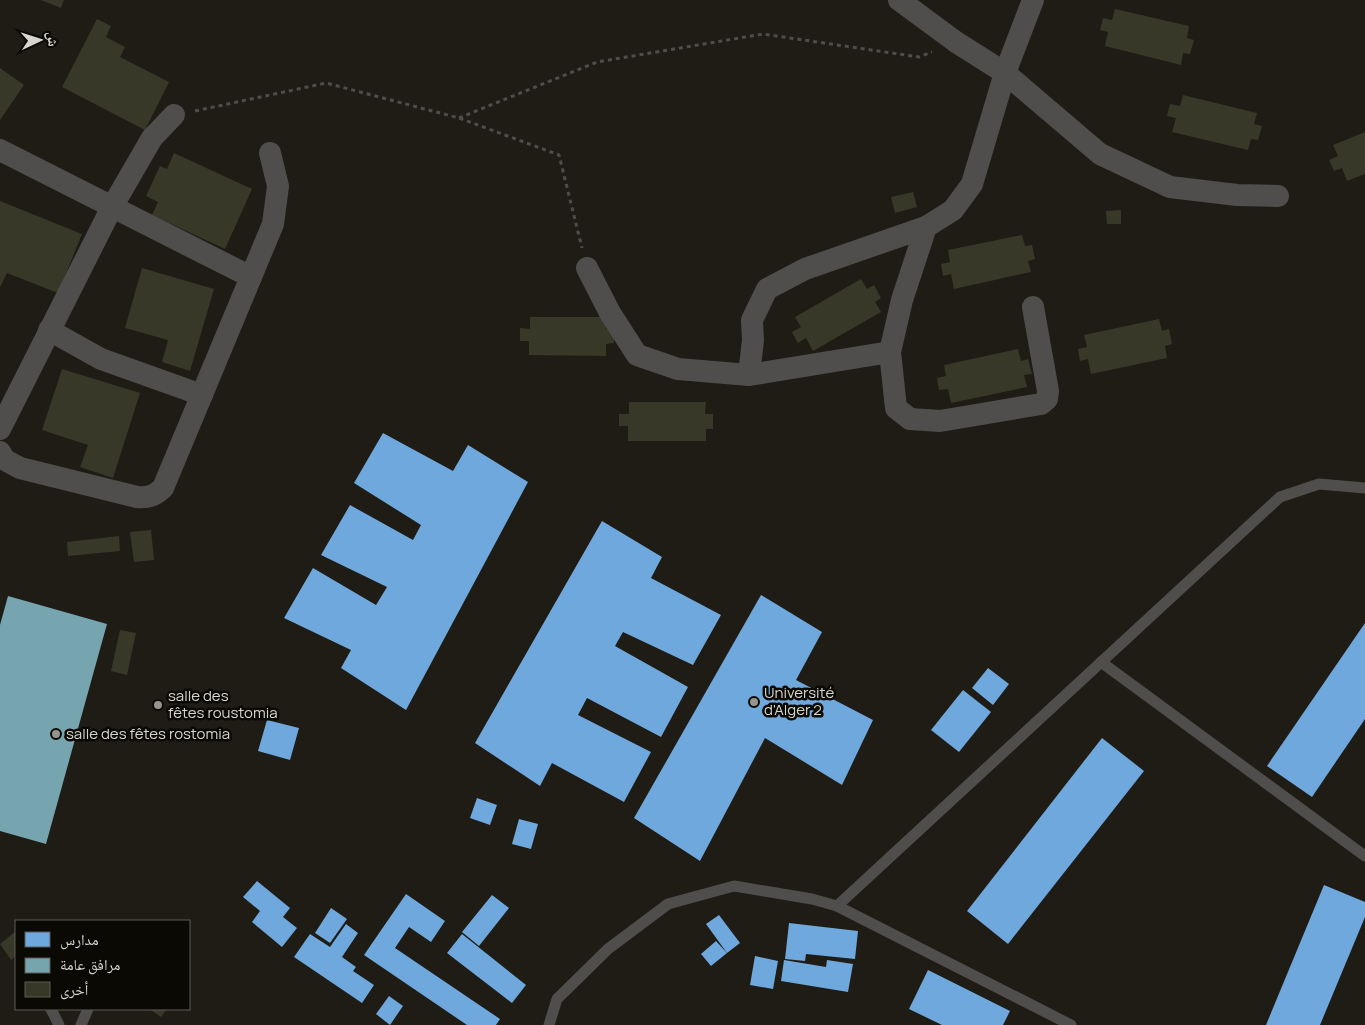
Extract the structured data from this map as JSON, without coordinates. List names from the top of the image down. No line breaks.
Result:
{"places":["Université d'Alger 2","salle des fêtes roustomia","salle des fêtes rostomia"],"legend":["مدارس","مرافق عامة","أخرى"],"north":"right"}
